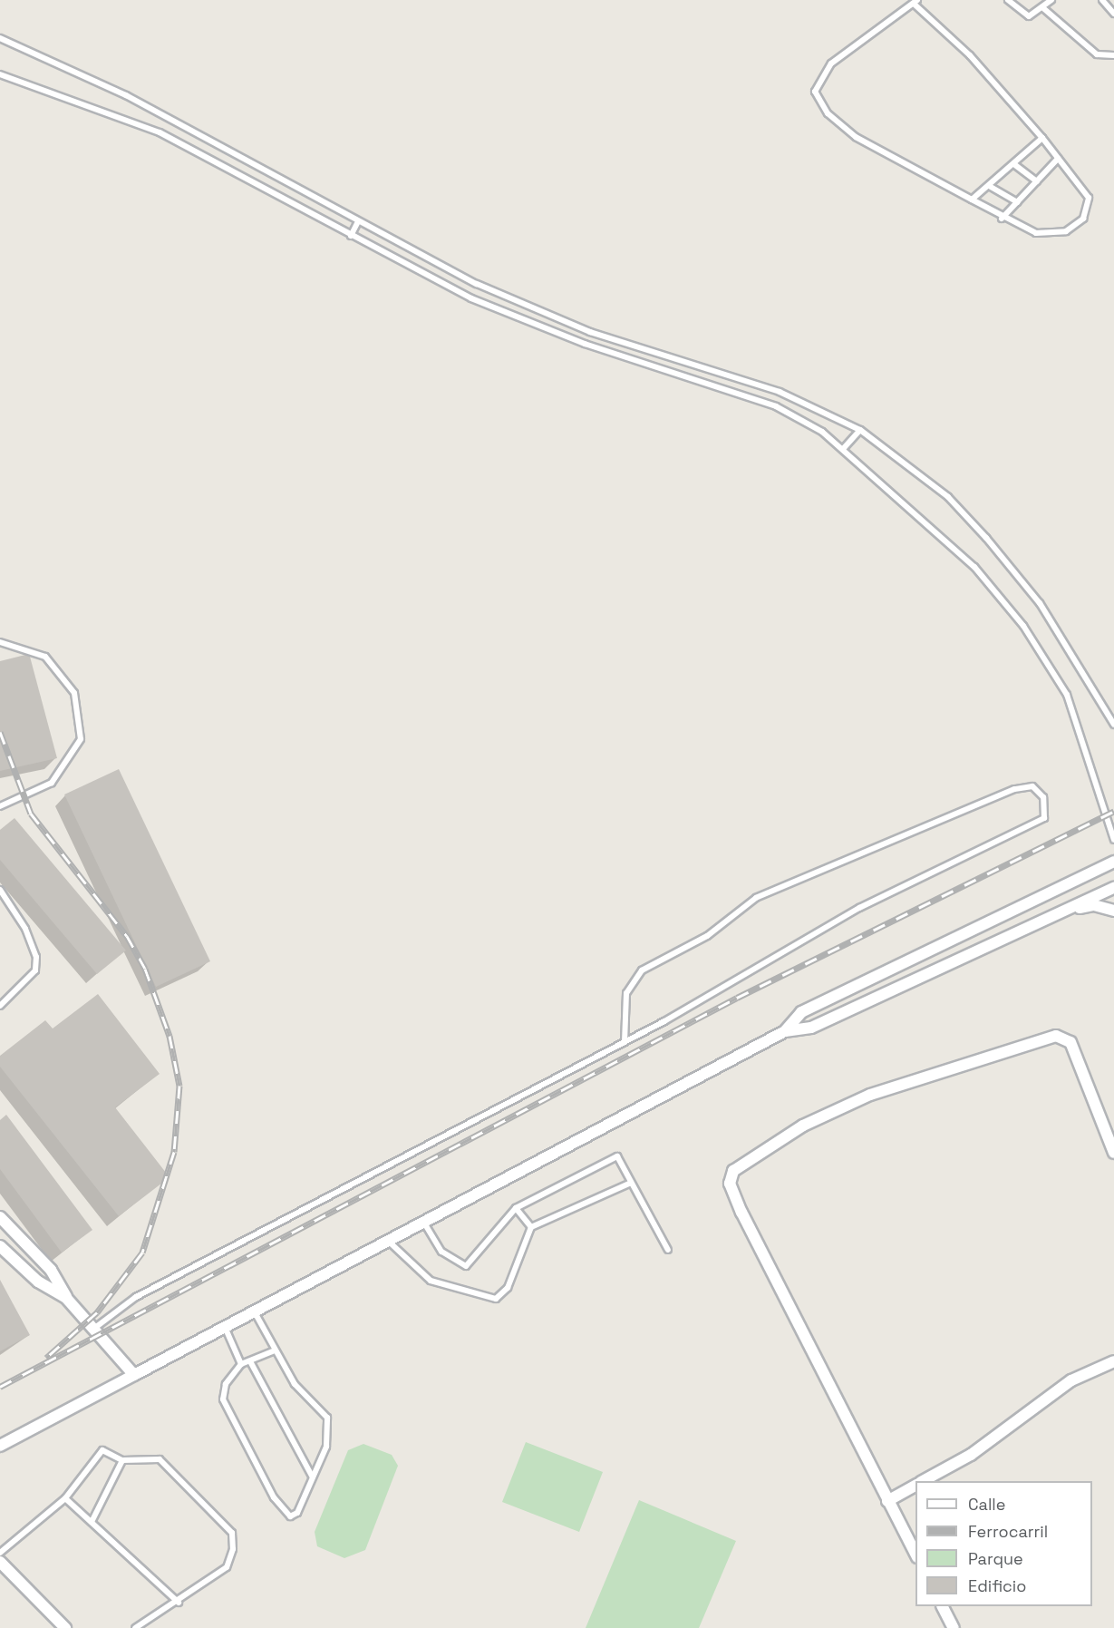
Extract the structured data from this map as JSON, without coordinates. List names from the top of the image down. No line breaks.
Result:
{"legend":["Calle","Ferrocarril","Parque","Edificio"]}
